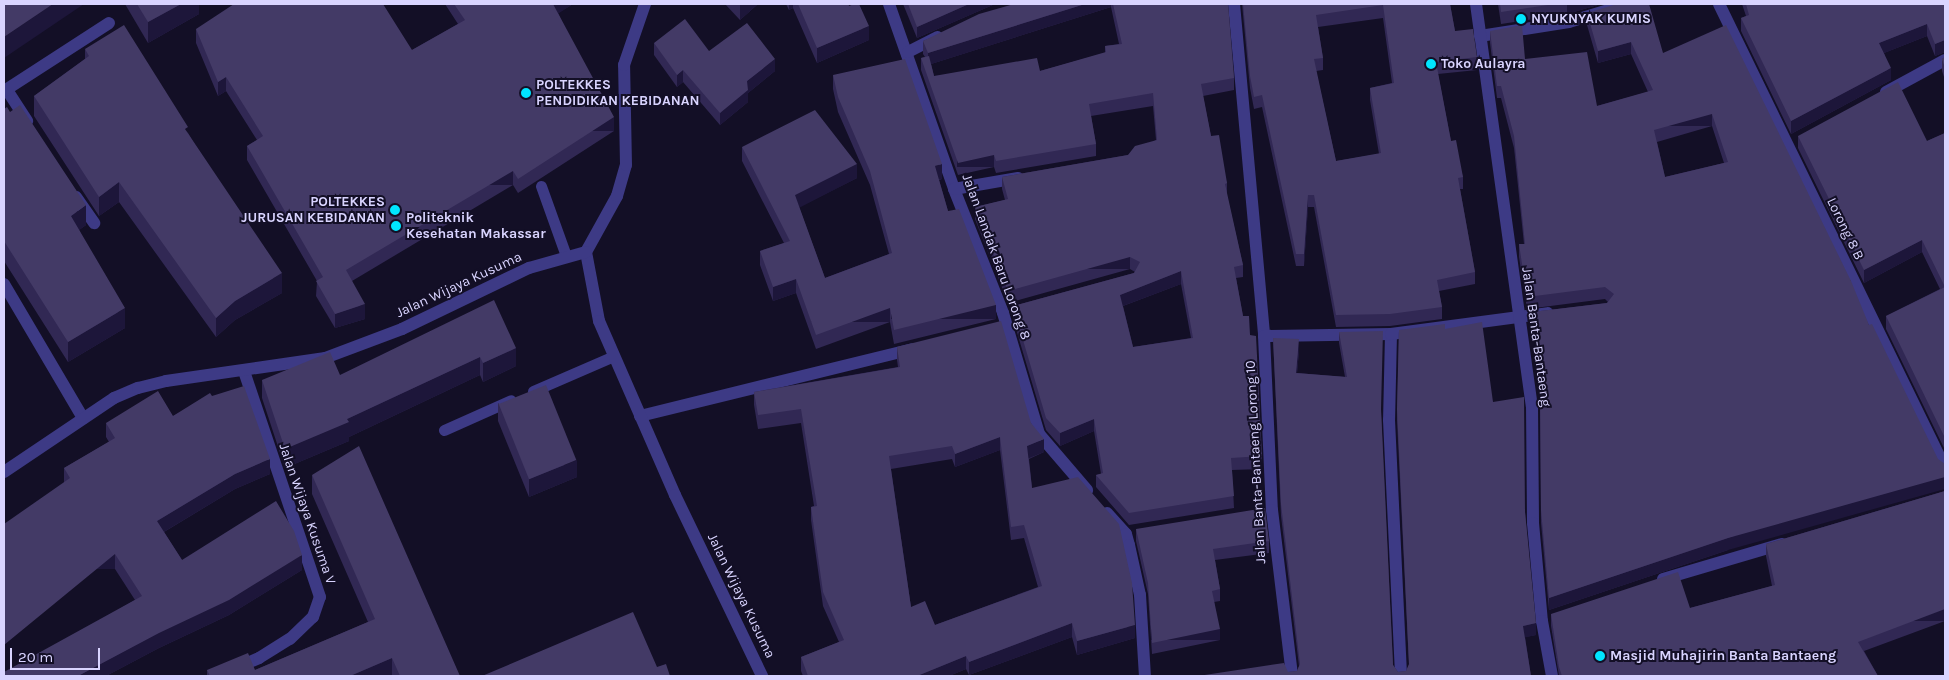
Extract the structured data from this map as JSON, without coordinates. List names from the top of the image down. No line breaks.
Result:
{"streets":{"street":["Lorong 8 B","Jalan Landak Baru Lorong 8","Jalan Wijaya Kusuma","Jalan Banta-Bantaeng","Jalan Banta-Bantaeng Lorong 10","Jalan Wijaya Kusuma V"]},"crossings":[["Jalan Wijaya Kusuma","Jalan Wijaya Kusuma V"]],"places":["NYUKNYAK KUMIS","Toko Aulayra","POLTEKKES PENDIDIKAN KEBIDANAN","POLTEKKES JURUSAN KEBIDANAN","Politeknik Kesehatan Makassar","Masjid Muhajirin Banta Bantaeng"],"scale_bar":"20 m"}
